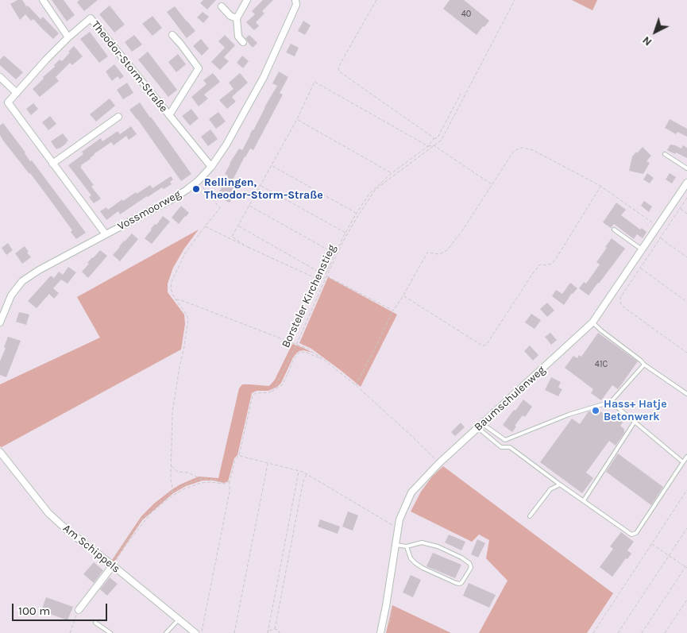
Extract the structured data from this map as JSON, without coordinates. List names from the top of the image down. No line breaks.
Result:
{"streets":{"street":["Theodor-Storm-Straße","Vossmoorweg","Baumschulenweg","Am Schippels"],"path":["Borsteler Kirchenstieg"]},"crossings":[["Theodor-Storm-Straße","Vossmoorweg"]],"places":["Rellingen, Theodor-Storm-Straße","Hass+ Hatje Betonwerk"],"house_numbers":["40","41C"],"scale_bar":"100 m","north":"bottom left"}
